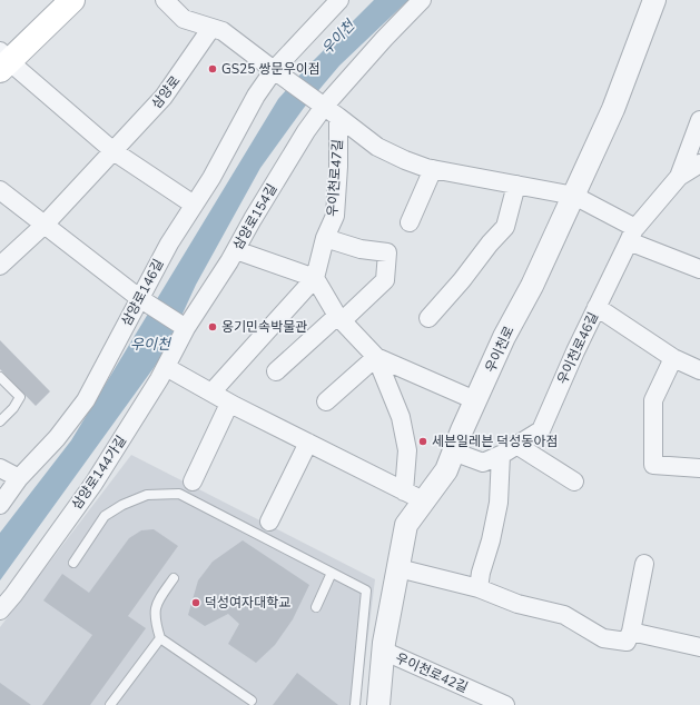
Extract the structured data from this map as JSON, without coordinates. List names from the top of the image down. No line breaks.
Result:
{"streets":{"street":["삼양로","우이천로47길","삼양로154길","삼양로146길","우이천로46길","우이천로","삼양로144가길","우이천로42길"]},"crossings":[["삼양로154길","삼양로144가길"],["우이천로46길","우이천로"],["우이천로","우이천로42길"]],"water":["우이천"],"places":["GS25 쌍문우이점","옹기민속박물관","세븐일레븐 덕성동아점","덕성여자대학교"]}
